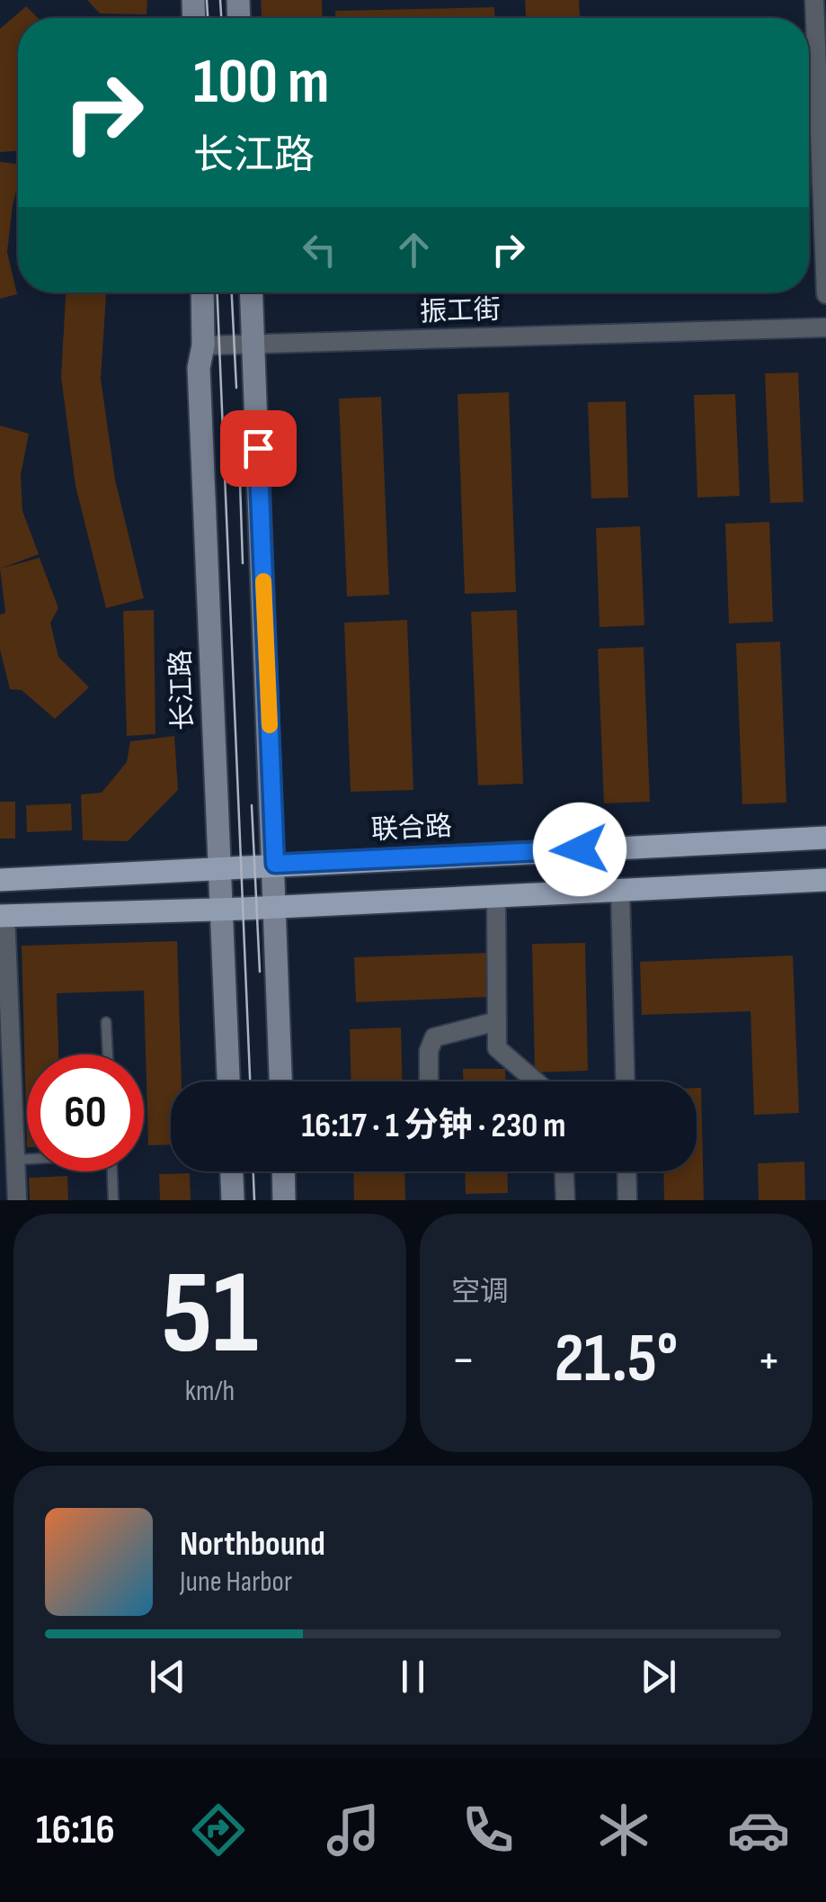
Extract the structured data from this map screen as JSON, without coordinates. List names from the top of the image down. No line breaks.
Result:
{"streets":{"main road":["长江路","联合路"],"street":["振工街"]},"crossings":[["振工街","长江路"],["长江路","联合路"]],"page":{"turn":["100 m","长江路"],"limit":"60","trip":"16:17 · 1 分钟 · 230 m","tile":[["51","km/h"],"空调"],"heat":["−","21.5°","+"],"song":["Northbound","June Harbor"],"tabs":"16:16"}}
